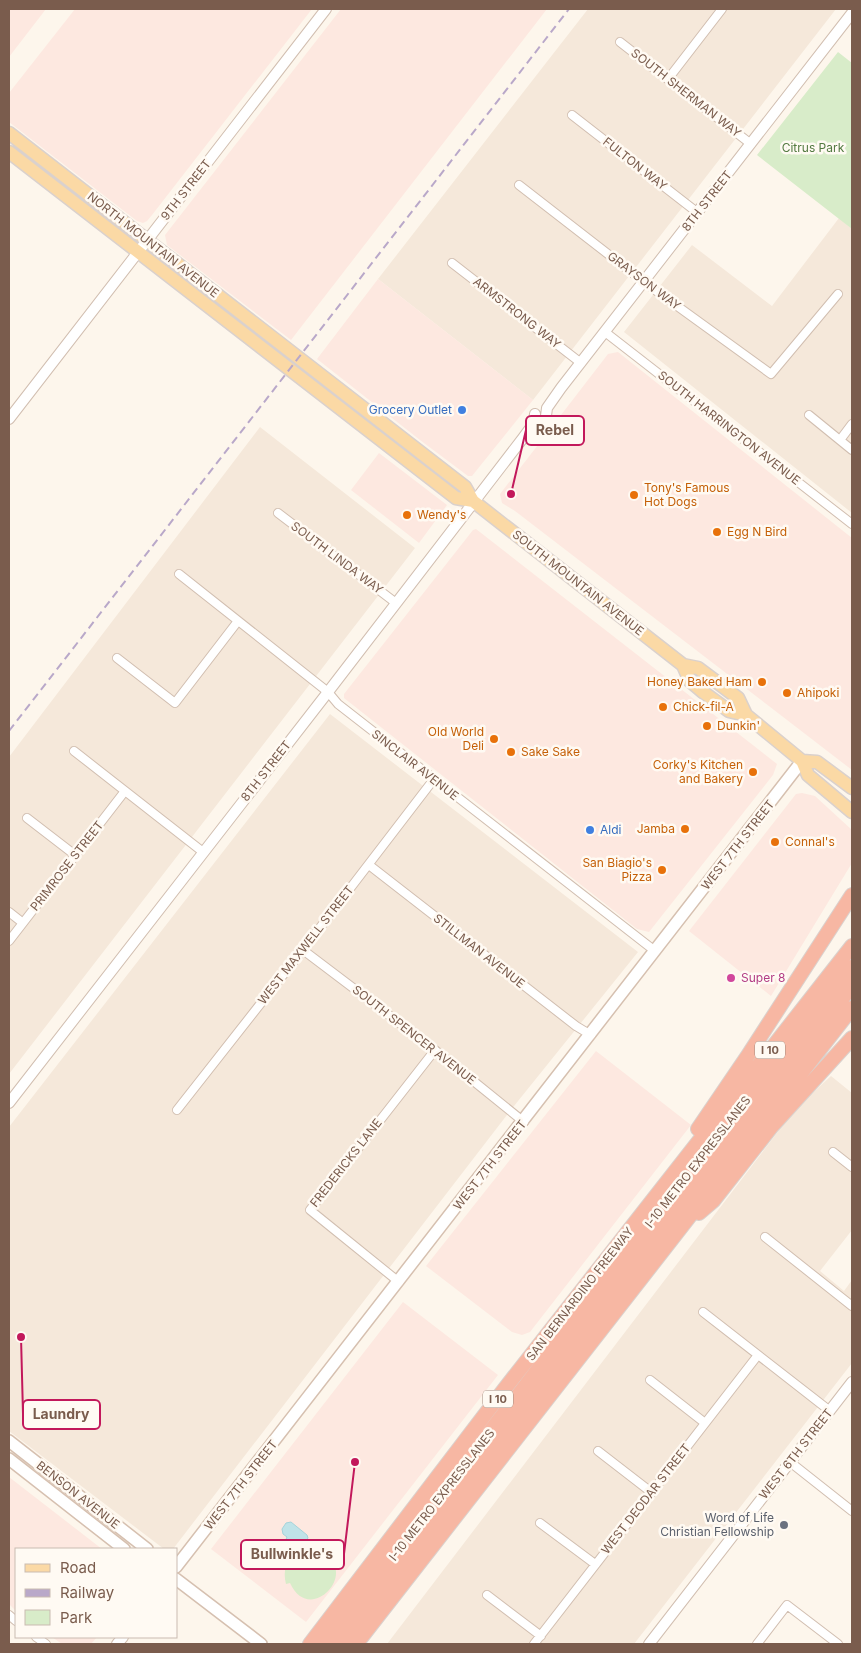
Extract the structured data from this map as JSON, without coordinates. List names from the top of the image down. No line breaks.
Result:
{"streets":{"highway":["I 10","I-10 METRO EXPRESSLANES","SAN BERNARDINO FREEWAY"],"main road":["NORTH MOUNTAIN AVENUE","SOUTH MOUNTAIN AVENUE","WEST 7TH STREET","BENSON AVENUE"],"street":["SOUTH SHERMAN WAY","FULTON WAY","9TH STREET","8TH STREET","GRAYSON WAY","ARMSTRONG WAY","SOUTH HARRINGTON AVENUE","SOUTH LINDA WAY","SINCLAIR AVENUE","PRIMROSE STREET","WEST MAXWELL STREET","STILLMAN AVENUE","SOUTH SPENCER AVENUE","FREDERICKS LANE","WEST 6TH STREET","WEST DEODAR STREET"]},"crossings":[["SOUTH SHERMAN WAY","8TH STREET"],["FULTON WAY","8TH STREET"],["9TH STREET","NORTH MOUNTAIN AVENUE"],["8TH STREET","GRAYSON WAY"],["8TH STREET","ARMSTRONG WAY"],["8TH STREET","SOUTH HARRINGTON AVENUE"],["8TH STREET","SOUTH LINDA WAY"],["8TH STREET","SOUTH MOUNTAIN AVENUE"],["8TH STREET","SINCLAIR AVENUE"],["NORTH MOUNTAIN AVENUE","SOUTH MOUNTAIN AVENUE"],["SOUTH MOUNTAIN AVENUE","WEST 7TH STREET"],["SINCLAIR AVENUE","WEST 7TH STREET"],["SINCLAIR AVENUE","WEST MAXWELL STREET"],["WEST 7TH STREET","STILLMAN AVENUE"],["WEST 7TH STREET","SOUTH SPENCER AVENUE"],["WEST 7TH STREET","FREDERICKS LANE"],["WEST MAXWELL STREET","STILLMAN AVENUE"],["WEST MAXWELL STREET","SOUTH SPENCER AVENUE"],["SOUTH SPENCER AVENUE","FREDERICKS LANE"]],"parks":["Citrus Park"],"places":["Grocery Outlet","Rebel","Tony's Famous Hot Dogs","Wendy's","Egg N Bird","Honey Baked Ham","Ahipoki","Chick-fil-A","Dunkin'","Old World Deli","Sake Sake","Corky's Kitchen and Bakery","Jamba","Aldi","Connal's","San Biagio's Pizza","Super 8","Laundry","Bullwinkle's","Word of Life Christian Fellowship"],"legend":["Road","Railway","Park"]}
